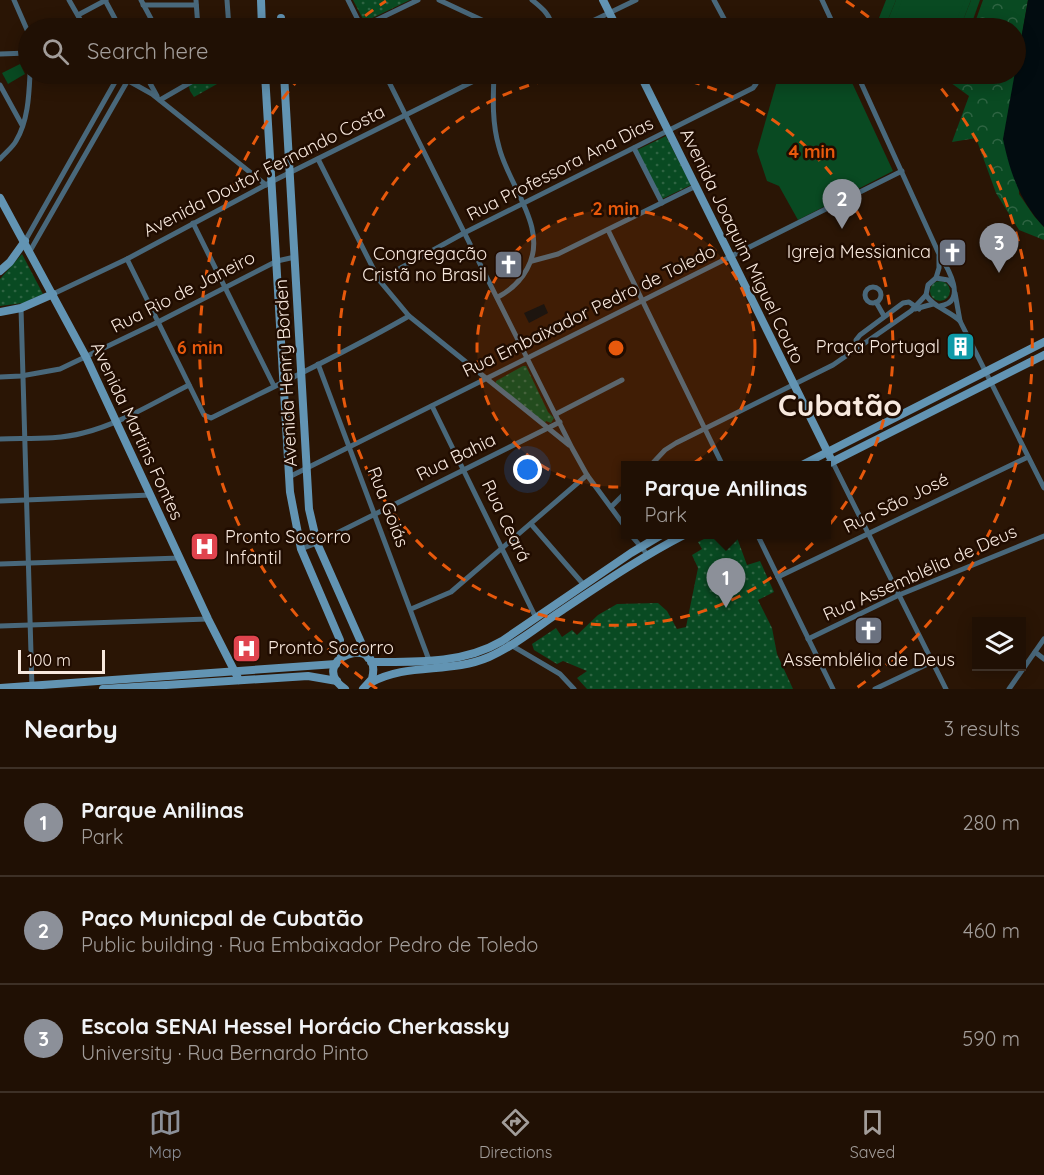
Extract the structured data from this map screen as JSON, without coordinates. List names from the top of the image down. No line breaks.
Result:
{"streets":{"street":["Rua Professora Ana Dias","Avenida Doutor Fernando Costa","Avenida Joaquim Miguel Couto","Rua Rio de Janeiro","Rua Embaixador Pedro de Toledo","Avenida Henry Borden","Avenida Martins Fontes","Rua Bahia","Rua São José","Rua Goiás","Rua Ceará","Rua Assemblélia de Deus"]},"crossings":[["Rua Professora Ana Dias","Avenida Joaquim Miguel Couto"],["Avenida Doutor Fernando Costa","Avenida Henry Borden"],["Avenida Doutor Fernando Costa","Avenida Martins Fontes"],["Avenida Joaquim Miguel Couto","Rua Embaixador Pedro de Toledo"],["Avenida Joaquim Miguel Couto","Rua São José"],["Avenida Joaquim Miguel Couto","Rua Assemblélia de Deus"],["Rua Rio de Janeiro","Avenida Henry Borden"],["Rua Rio de Janeiro","Avenida Martins Fontes"],["Rua Embaixador Pedro de Toledo","Avenida Henry Borden"],["Rua Embaixador Pedro de Toledo","Rua Goiás"],["Rua Embaixador Pedro de Toledo","Rua Ceará"],["Avenida Henry Borden","Rua Bahia"],["Rua Bahia","Rua Goiás"],["Rua Bahia","Rua Ceará"]],"districts":["Cubatão"],"places":{"church":["Igreja Messianica","Congregação Cristã no Brasil","Assemblélia de Deus"],"building":["Praça Portugal"],"hospital":["Pronto Socorro Infantil","Pronto Socorro"]},"scale_bar":"100 m","page":{"search":"Search here","pins":["2","3","1"],"popup":["Parque Anilinas","Park"],"scale":"100 m","heading":["Nearby","3 results"],"list":[{"mark":"1","name":"Parque Anilinas","note":"Park","value":"280 m"},{"mark":"2","name":"Paço Municpal de Cubatão","note":"Public building · Rua Embaixador Pedro de Toledo","value":"460 m"},{"mark":"3","name":"Escola SENAI Hessel Horácio Cherkassky","note":"University · Rua Bernardo Pinto","value":"590 m"}],"nav":["Map","Directions","Saved"]},"rings":["4 min","2 min","6 min"]}
